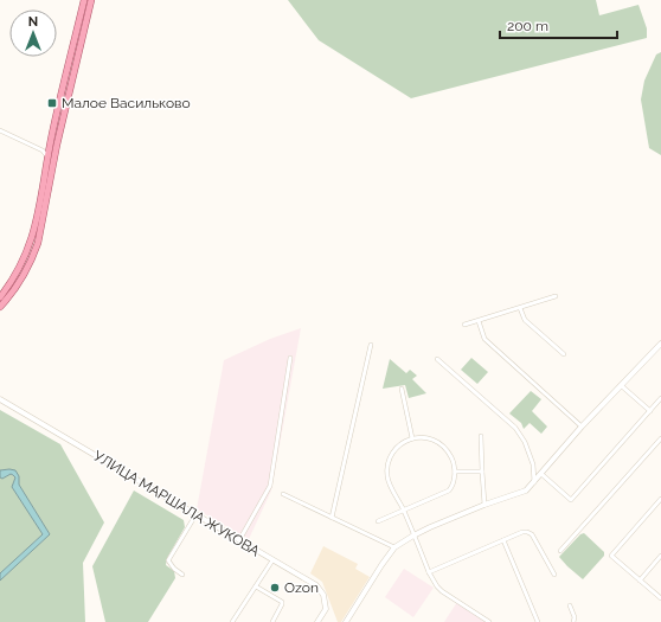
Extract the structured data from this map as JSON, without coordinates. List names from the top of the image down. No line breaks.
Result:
{"streets":{"street":["УЛИЦА МАРШАЛА ЖУКОВА"]},"places":{"transit":["Малое Васильково"],"other":["Ozon"]},"scale_bar":"200 m","north":"top"}
